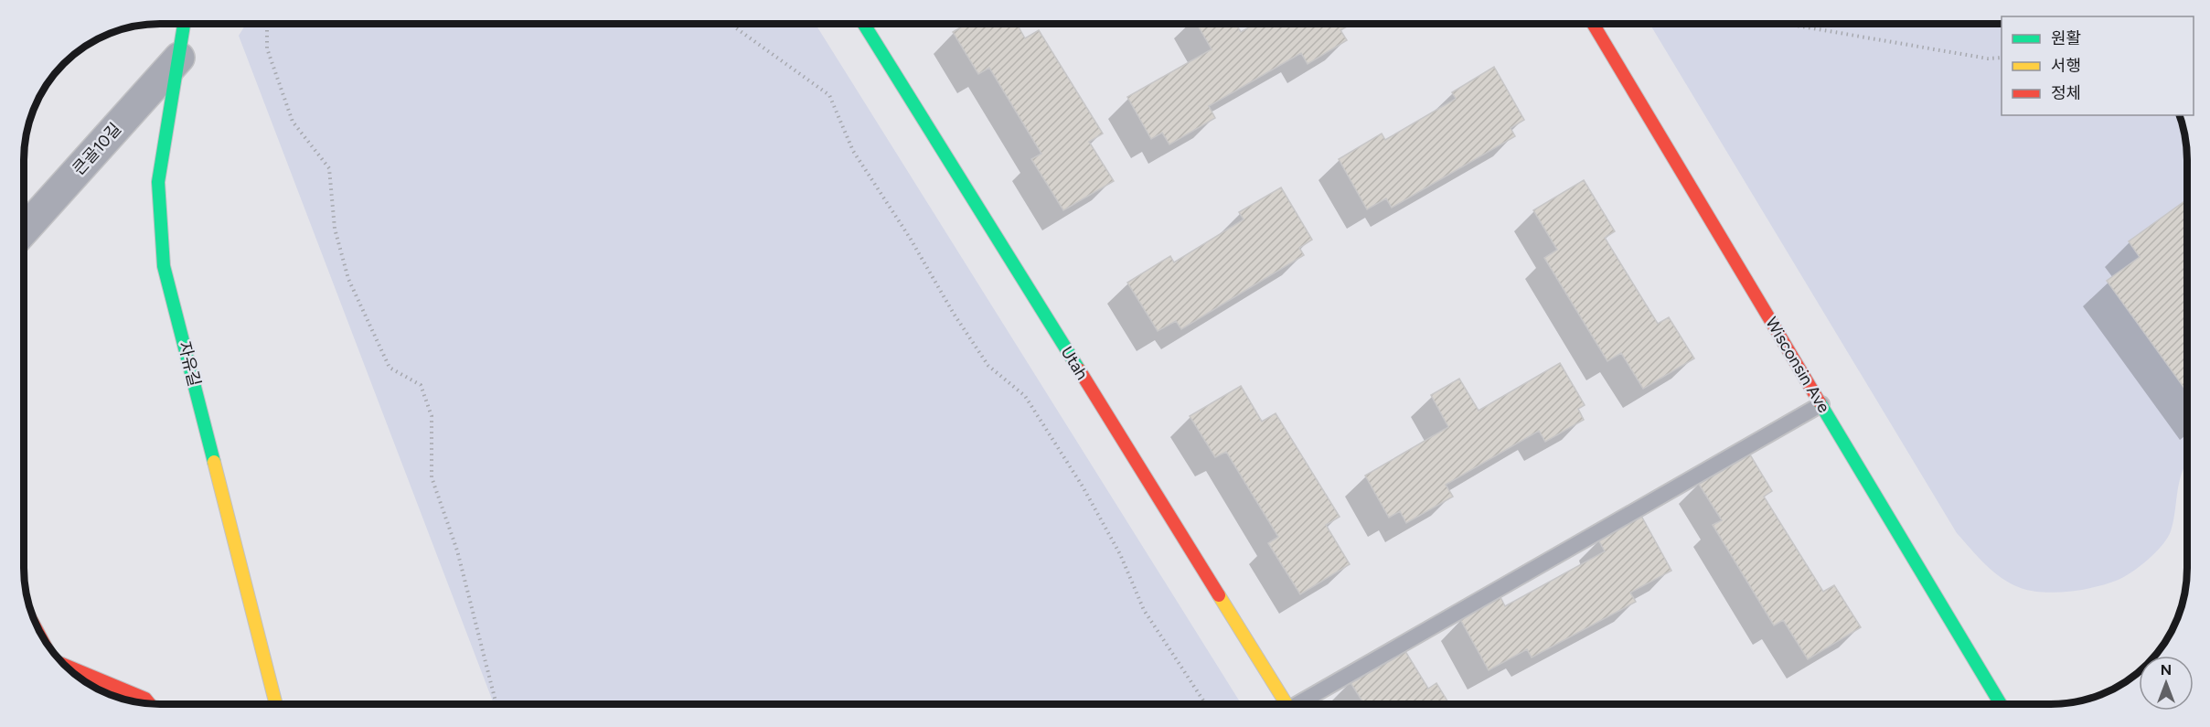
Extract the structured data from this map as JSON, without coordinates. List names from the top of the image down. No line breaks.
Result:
{"streets":{"street":["큰골10길","Utah","자유길","Wisconsin Ave"]},"crossings":[["큰골10길","자유길"]],"legend":["원활","서행","정체"],"north":"top"}
